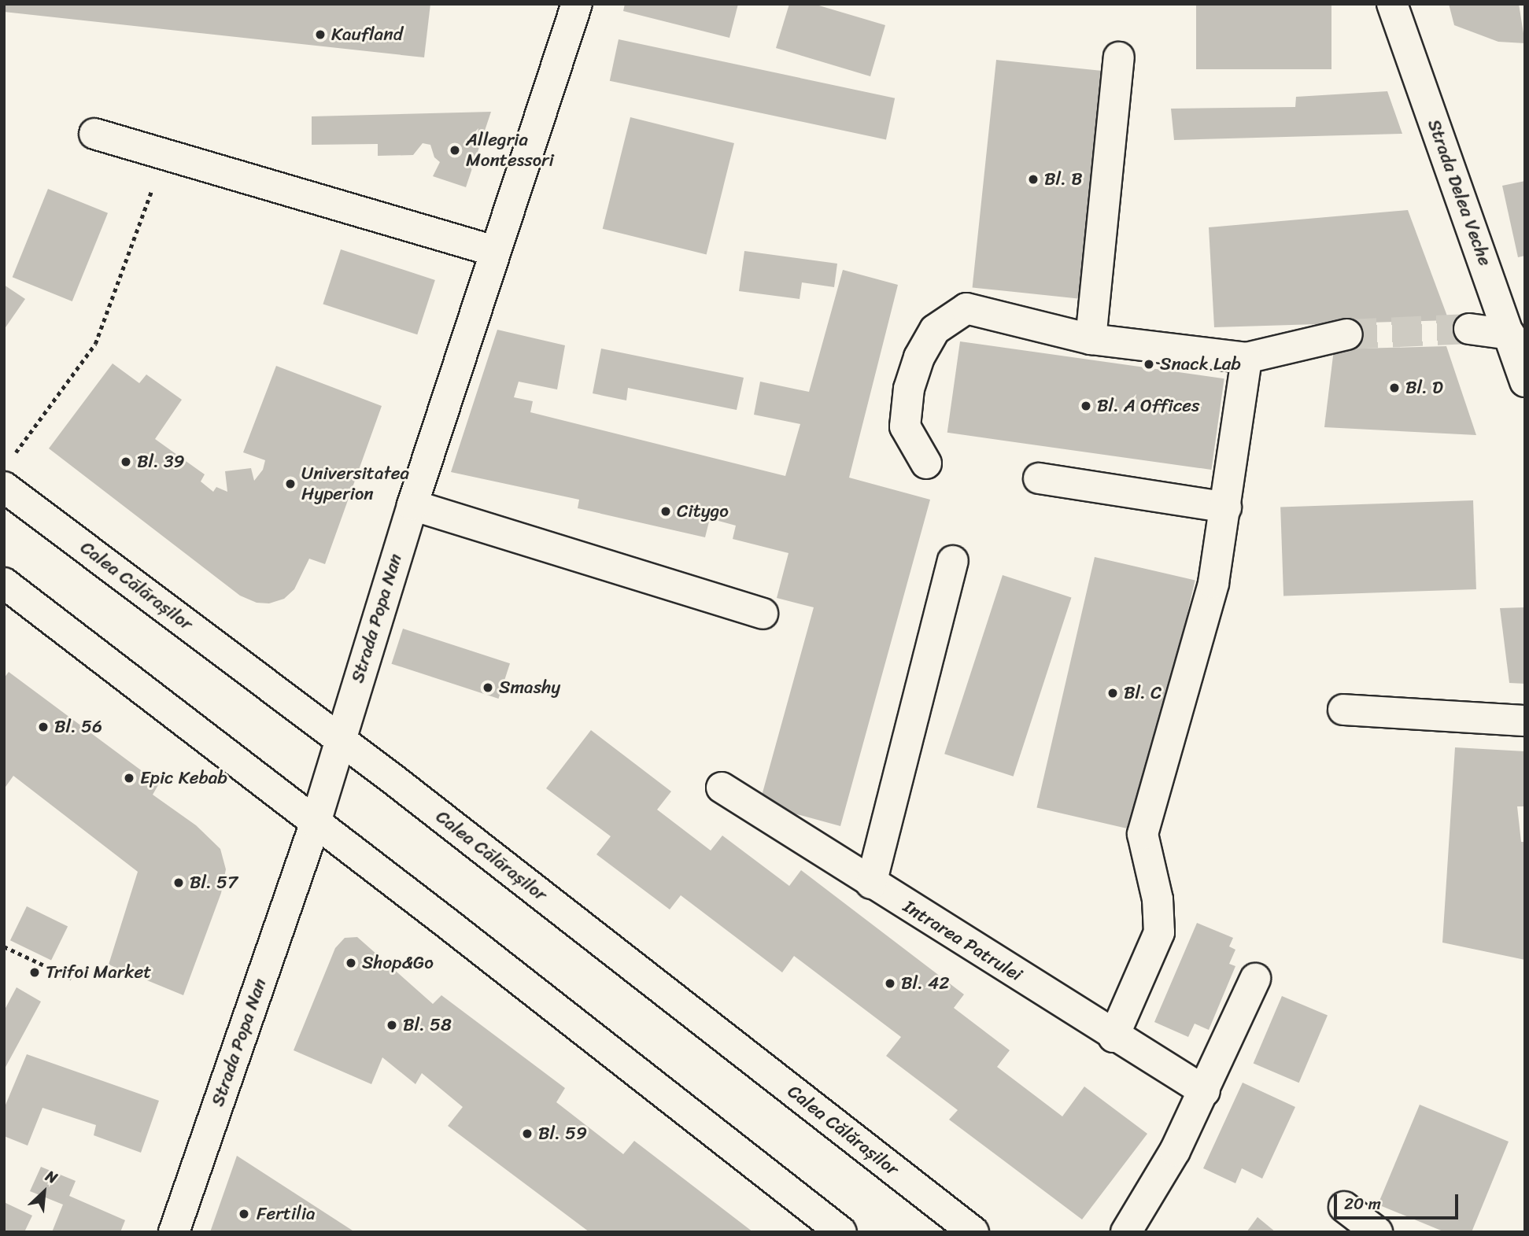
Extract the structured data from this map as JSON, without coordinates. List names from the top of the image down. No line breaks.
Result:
{"streets":{"street":["Strada Delea Veche","Calea Călărașilor","Strada Popa Nan","Intrarea Patrulei"]},"crossings":[["Calea Călărașilor","Strada Popa Nan"]],"places":["Kaufland","Allegria Montessori","Bl. B","Snack Lab","Bl. D","Bl. A Offices","Bl. 39","Universitatea Hyperion","Citygo","Smashy","Bl. C","Bl. 56","Epic Kebab","Bl. 57","Shop&Go","Trifoi Market","Bl. 42","Bl. 58","Bl. 59","Fertilia"],"scale_bar":"20 m","north":"top right"}
